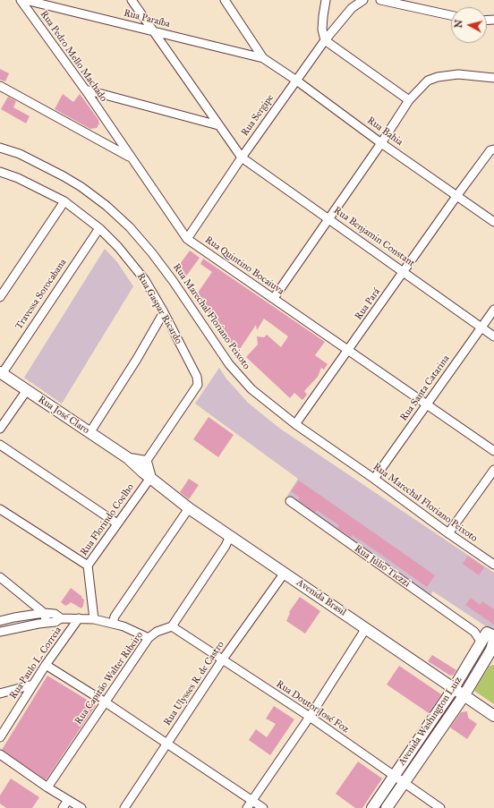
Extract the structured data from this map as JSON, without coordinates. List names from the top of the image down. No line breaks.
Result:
{"streets":{"street":["Rua Paraíba","Rua Pedro Mello Machado","Rua Sergipe","Rua Bahia","Rua Benjamin Constant","Rua Quintino Bocaiuva","Travessa Sorocabana","Rua Pará","Rua Gaspar Ricardo","Rua Marechal Floriano Peixoto","Rua Santa Catarina","Rua José Claro","Rua Florindo Coelho","Rua Júlio Tiezzi","Avenida Brasil","Rua Paulo L. Correia","Rua Capitão Walter Ribeiro","Rua Ulysses R. de Castro","Rua Doutor José Foz","Avenida Washington Luiz"]},"crossings":[["Rua Paraíba","Rua Bahia"],["Rua Paraíba","Rua Benjamin Constant"],["Rua Pedro Mello Machado","Rua Quintino Bocaiuva"],["Rua Sergipe","Rua Bahia"],["Rua Sergipe","Rua Benjamin Constant"],["Rua Sergipe","Rua Quintino Bocaiuva"],["Rua Bahia","Rua Pará"],["Rua Benjamin Constant","Rua Pará"],["Rua Benjamin Constant","Rua Santa Catarina"],["Rua Quintino Bocaiuva","Rua Pará"],["Rua Quintino Bocaiuva","Rua Santa Catarina"],["Travessa Sorocabana","Rua Gaspar Ricardo"],["Travessa Sorocabana","Rua José Claro"],["Rua Pará","Rua Marechal Floriano Peixoto"],["Rua Gaspar Ricardo","Rua José Claro"],["Rua Marechal Floriano Peixoto","Rua Santa Catarina"],["Rua José Claro","Rua Florindo Coelho"],["Rua José Claro","Avenida Brasil"],["Rua Florindo Coelho","Avenida Brasil"],["Rua Júlio Tiezzi","Avenida Washington Luiz"],["Avenida Brasil","Rua Ulysses R. de Castro"],["Avenida Brasil","Avenida Washington Luiz"],["Rua Capitão Walter Ribeiro","Rua Doutor José Foz"],["Rua Ulysses R. de Castro","Rua Doutor José Foz"],["Rua Doutor José Foz","Avenida Washington Luiz"]],"north":"left"}
